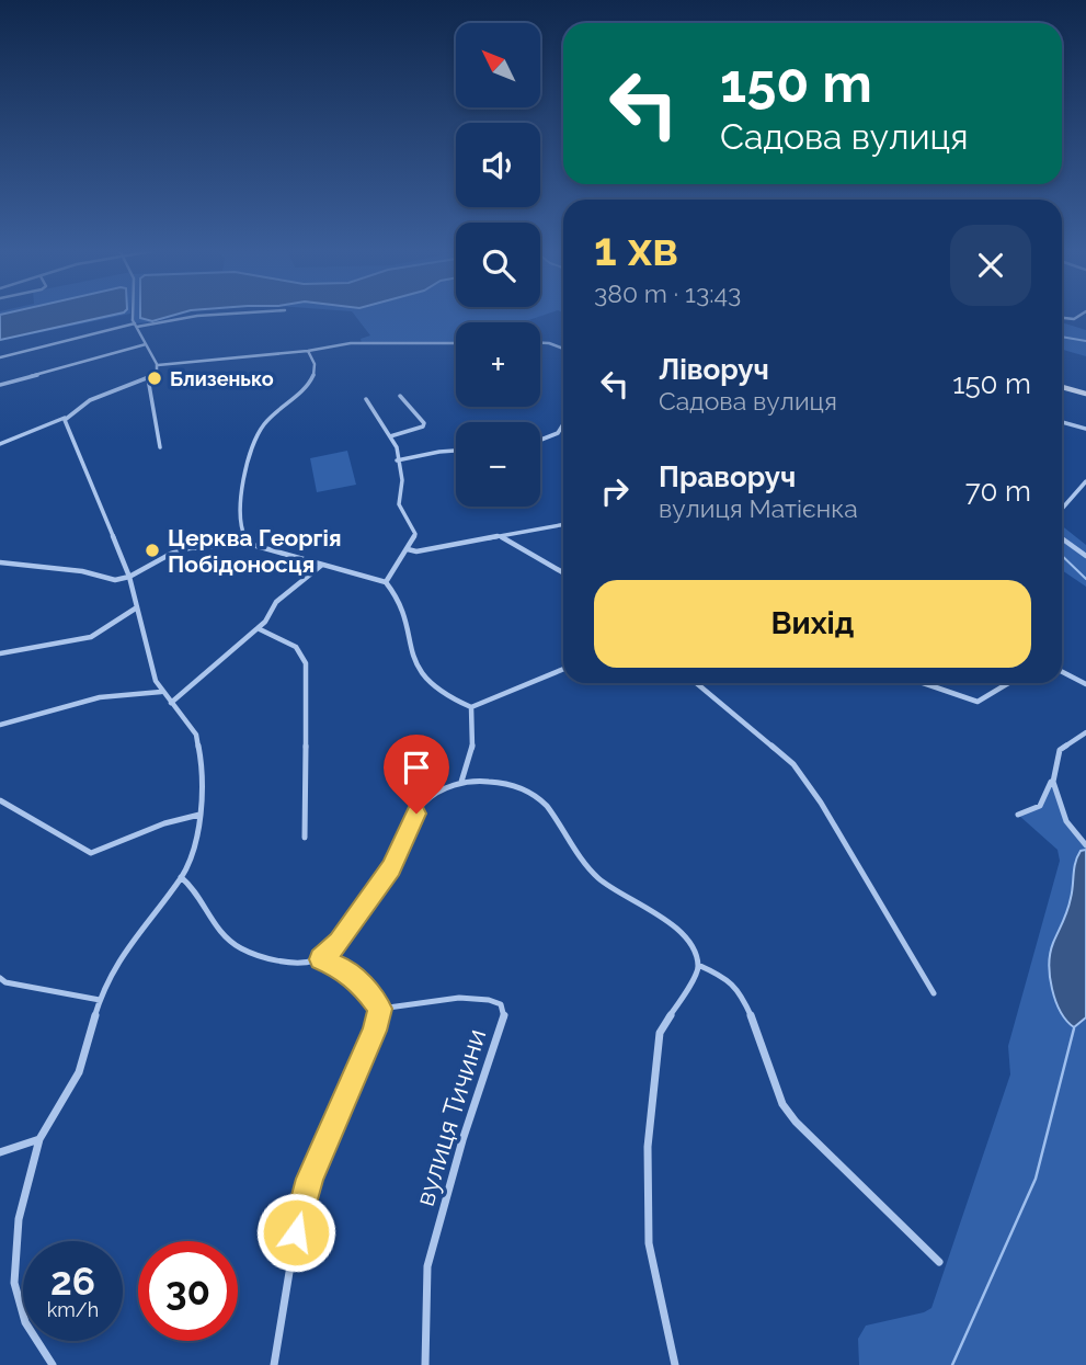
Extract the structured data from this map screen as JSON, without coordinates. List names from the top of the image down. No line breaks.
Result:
{"streets":{"street":["вулиця Тичини"]},"places":["Близенько","Церква Георгія Побідоносця"],"north":"top left","page":{"map_buttons":["+","−"],"turn":["150 m","Садова вулиця"],"heading":["1 хв","380 m · 13:43"],"list":[{"name":"Ліворуч","note":"Садова вулиця","value":"150 m"},{"name":"Праворуч","note":"вулиця Матієнка","value":"70 m"}],"buttons":"Вихід","speed":"26 km/h","limit":"30"}}
